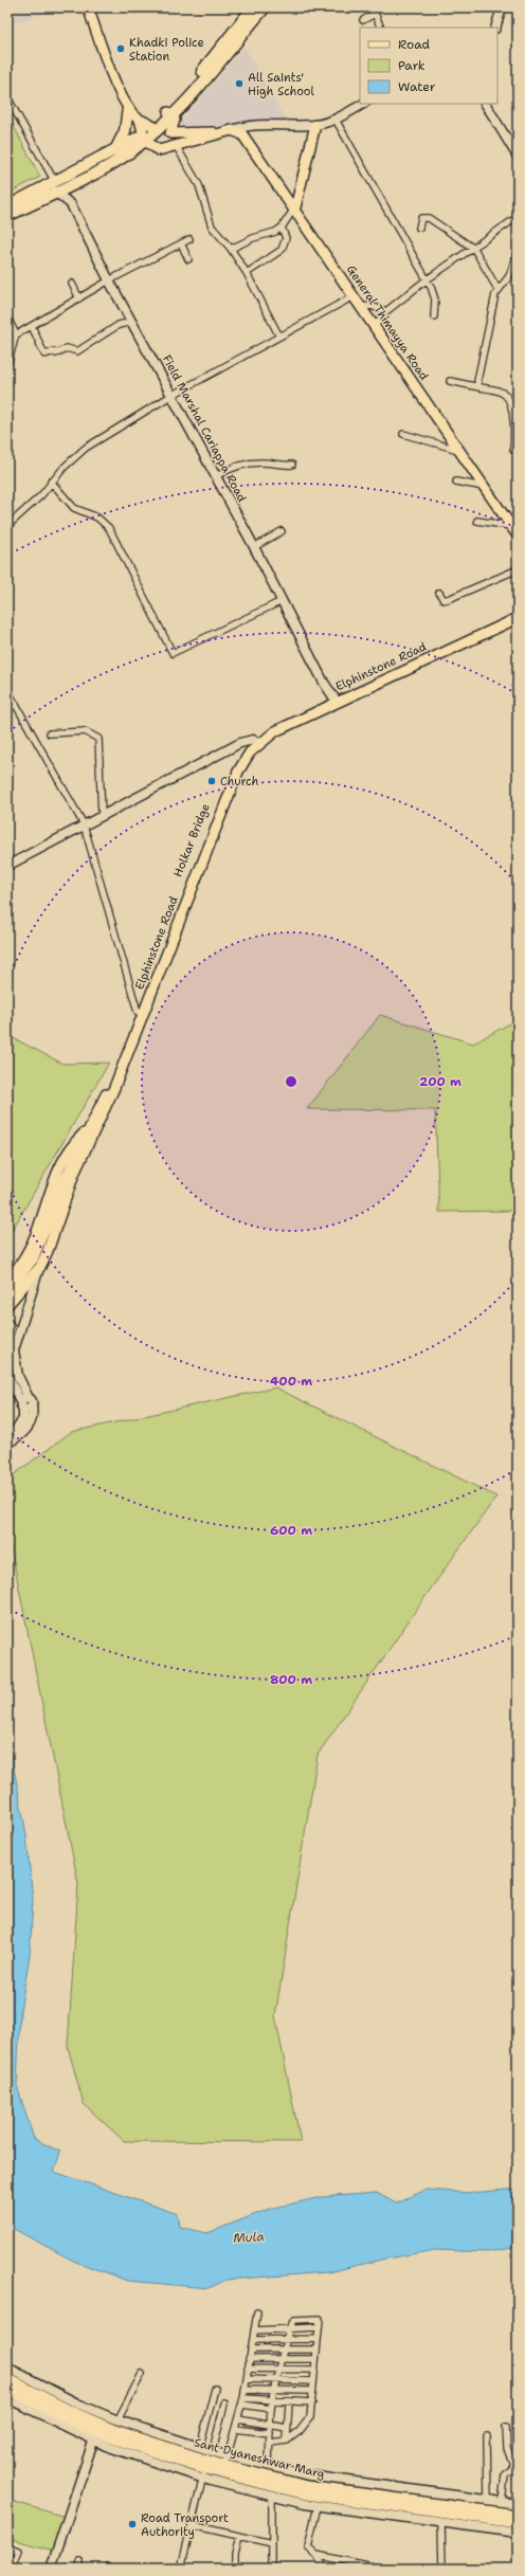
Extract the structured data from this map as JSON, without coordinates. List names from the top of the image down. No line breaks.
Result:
{"streets":{"main road":["General Thimayya Road","Elphinstone Road","Sant Dyaneshwar Marg"],"street":["Field Marshal Cariappa Road"]},"crossings":[["Field Marshal Cariappa Road","Elphinstone Road"]],"water":["Mula"],"places":["Khadki Police Station","All Saints' High School","Church","Road Transport Authority"],"legend":["Road","Park","Water"],"rings":["200 m","400 m","600 m","800 m"]}
